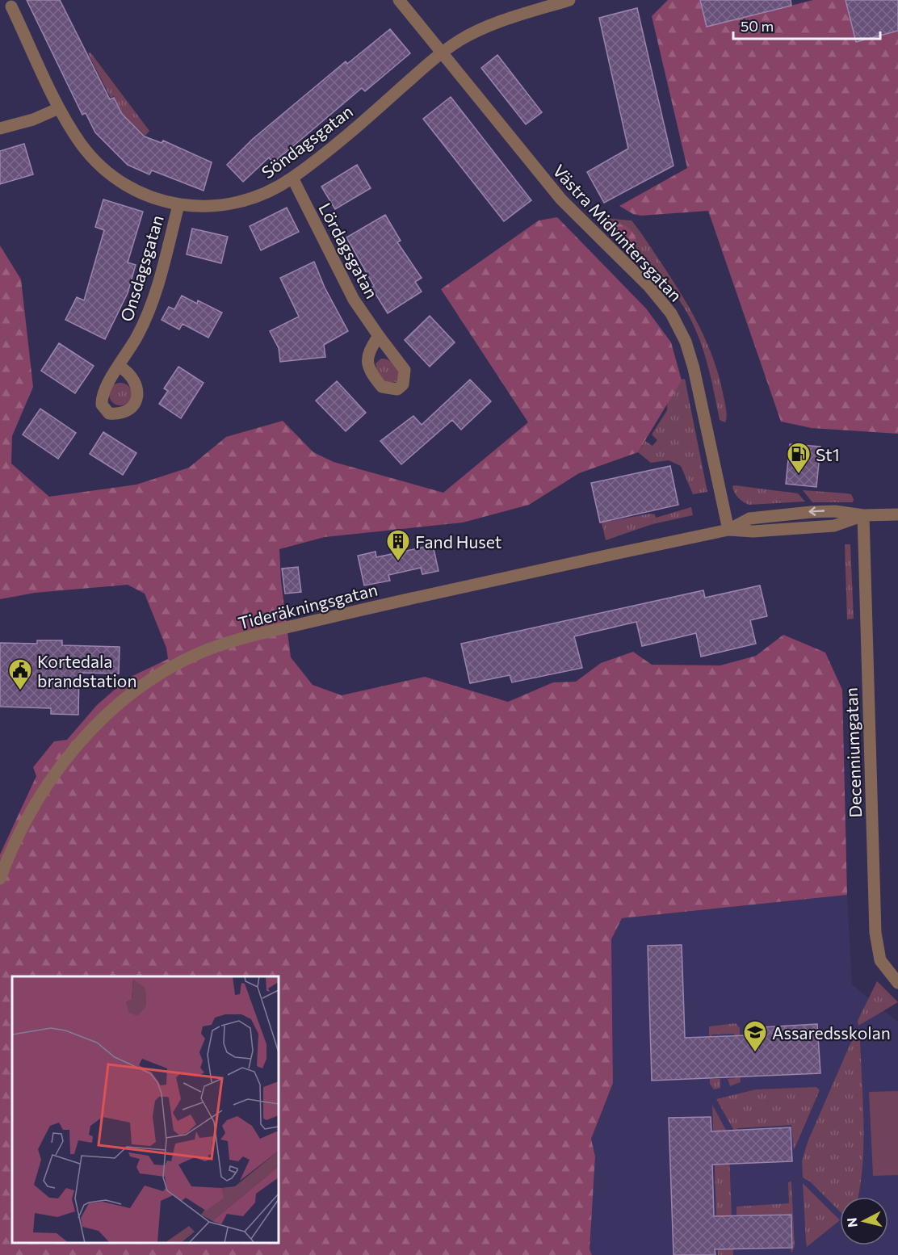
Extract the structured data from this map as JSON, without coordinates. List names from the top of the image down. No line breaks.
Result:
{"streets":{"street":["Söndagsgatan","Västra Midvintersgatan","Lördagsgatan","Onsdagsgatan","Tideräkningsgatan","Decenniumgatan"]},"crossings":[["Söndagsgatan","Västra Midvintersgatan"],["Söndagsgatan","Lördagsgatan"],["Söndagsgatan","Onsdagsgatan"],["Västra Midvintersgatan","Tideräkningsgatan"],["Tideräkningsgatan","Decenniumgatan"]],"places":{"fuel station":["St1"],"building":["Fand Huset"],"public building":["Kortedala brandstation"],"school or university":["Assaredsskolan"]},"scale_bar":"50 m","north":"left"}
